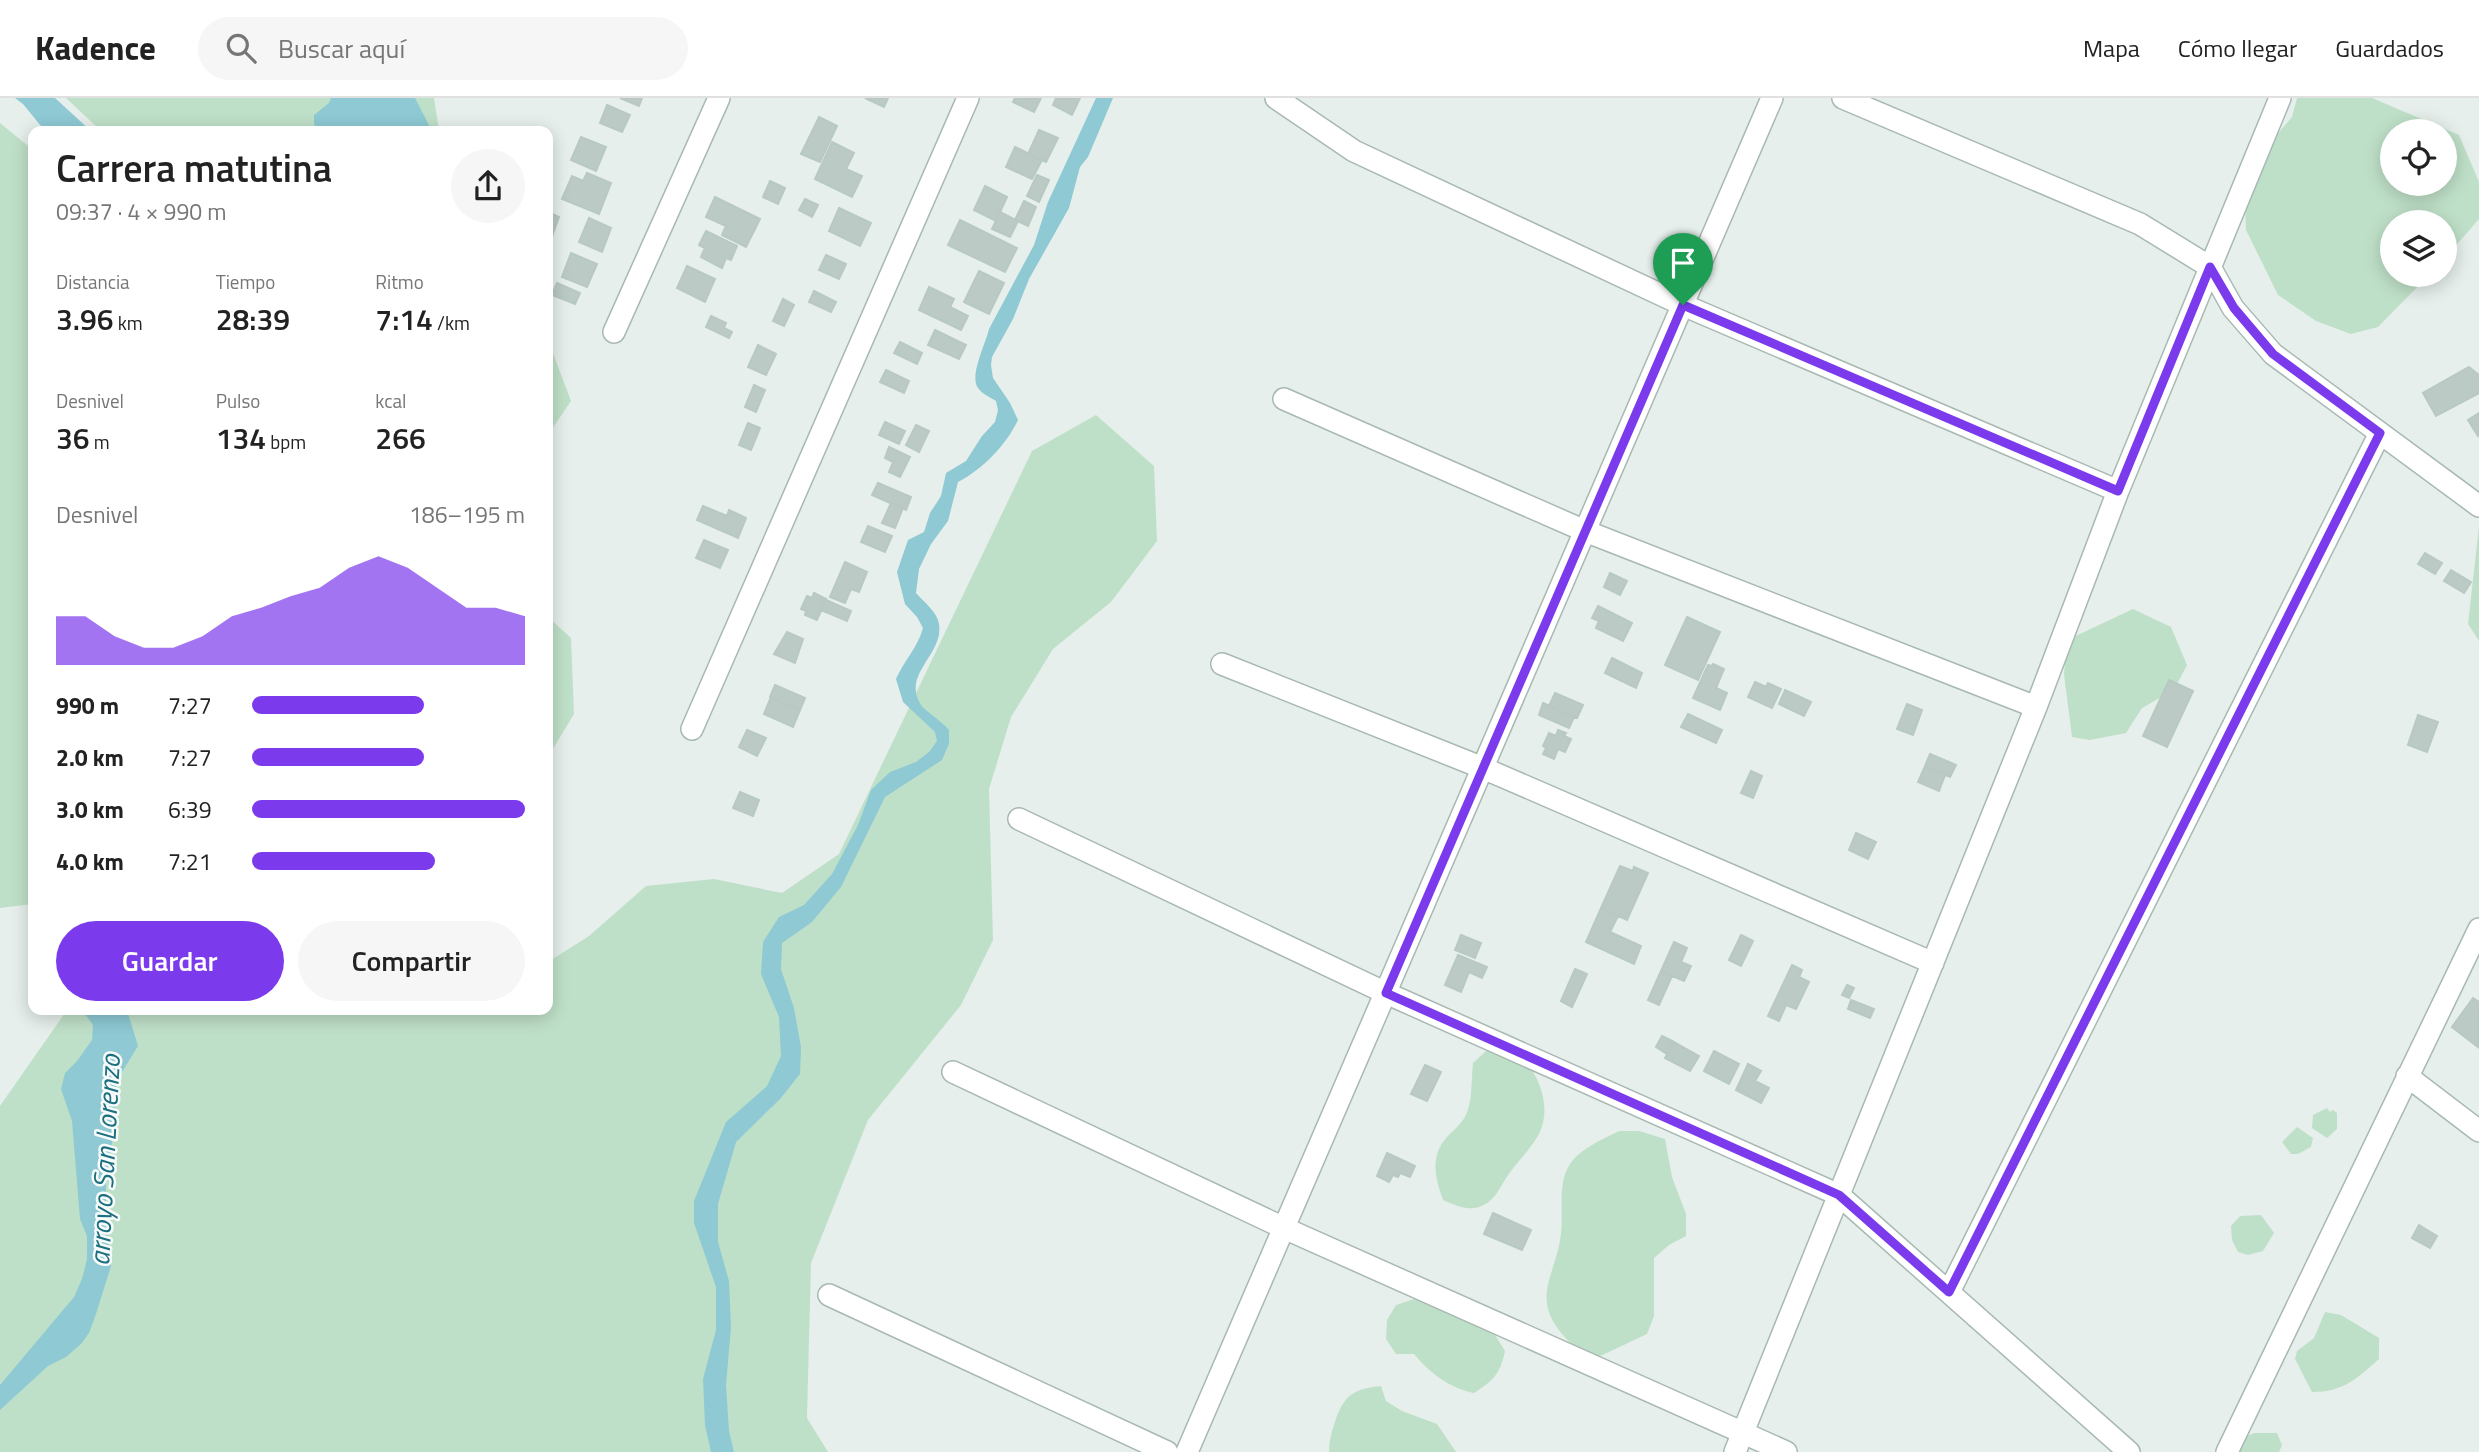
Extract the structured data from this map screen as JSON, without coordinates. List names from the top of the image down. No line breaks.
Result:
{"water":["arroyo San Lorenzo"],"page":{"header":"Kadence","search":"Buscar aquí","nav":["Mapa","Cómo llegar","Guardados"],"heading":["Carrera matutina","09:37 · 4 × 990 m"],"stats":[["Distancia","3.96 km"],["Tiempo","28:39"],["Ritmo","7:14 /km"],["Desnivel","36 m"],["Pulso","134 bpm"],["kcal","266"]],"chart":["Desnivel","186–195 m"],"list":[{"name":"990 m","note":"7:27"},{"name":"2.0 km","note":"7:27"},{"name":"3.0 km","note":"6:39"},{"name":"4.0 km","note":"7:21"}],"buttons":["Guardar","Compartir"]}}
